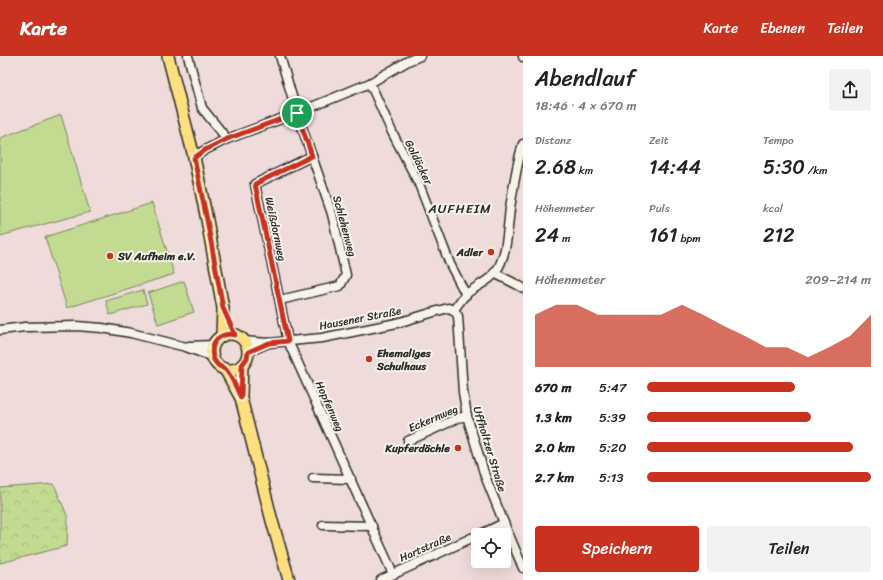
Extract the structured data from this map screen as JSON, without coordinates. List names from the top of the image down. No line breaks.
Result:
{"streets":{"street":["Goldäcker","Schlehenweg","Weißdornweg","Hausener Straße","Hopfenweg","Eckernweg","Uffholtzer Straße","Hartstraße"]},"crossings":[["Schlehenweg","Weißdornweg"],["Weißdornweg","Hausener Straße"],["Weißdornweg","Hopfenweg"],["Hausener Straße","Hopfenweg"],["Hausener Straße","Uffholtzer Straße"],["Hopfenweg","Hartstraße"],["Eckernweg","Uffholtzer Straße"],["Uffholtzer Straße","Hartstraße"]],"districts":["AUFHEIM"],"places":["Adler","SV Aufheim e.V.","Ehemaliges Schulhaus","Kupferdächle"],"page":{"header":"Karte","nav":["Karte","Ebenen","Teilen"],"heading":["Abendlauf","18:46 · 4 × 670 m"],"stats":[["Distanz","2.68 km"],["Zeit","14:44"],["Tempo","5:30 /km"],["Höhenmeter","24 m"],["Puls","161 bpm"],["kcal","212"]],"chart":["Höhenmeter","209–214 m"],"list":[{"name":"670 m","note":"5:47"},{"name":"1.3 km","note":"5:39"},{"name":"2.0 km","note":"5:20"},{"name":"2.7 km","note":"5:13"}],"buttons":["Speichern","Teilen"]}}
